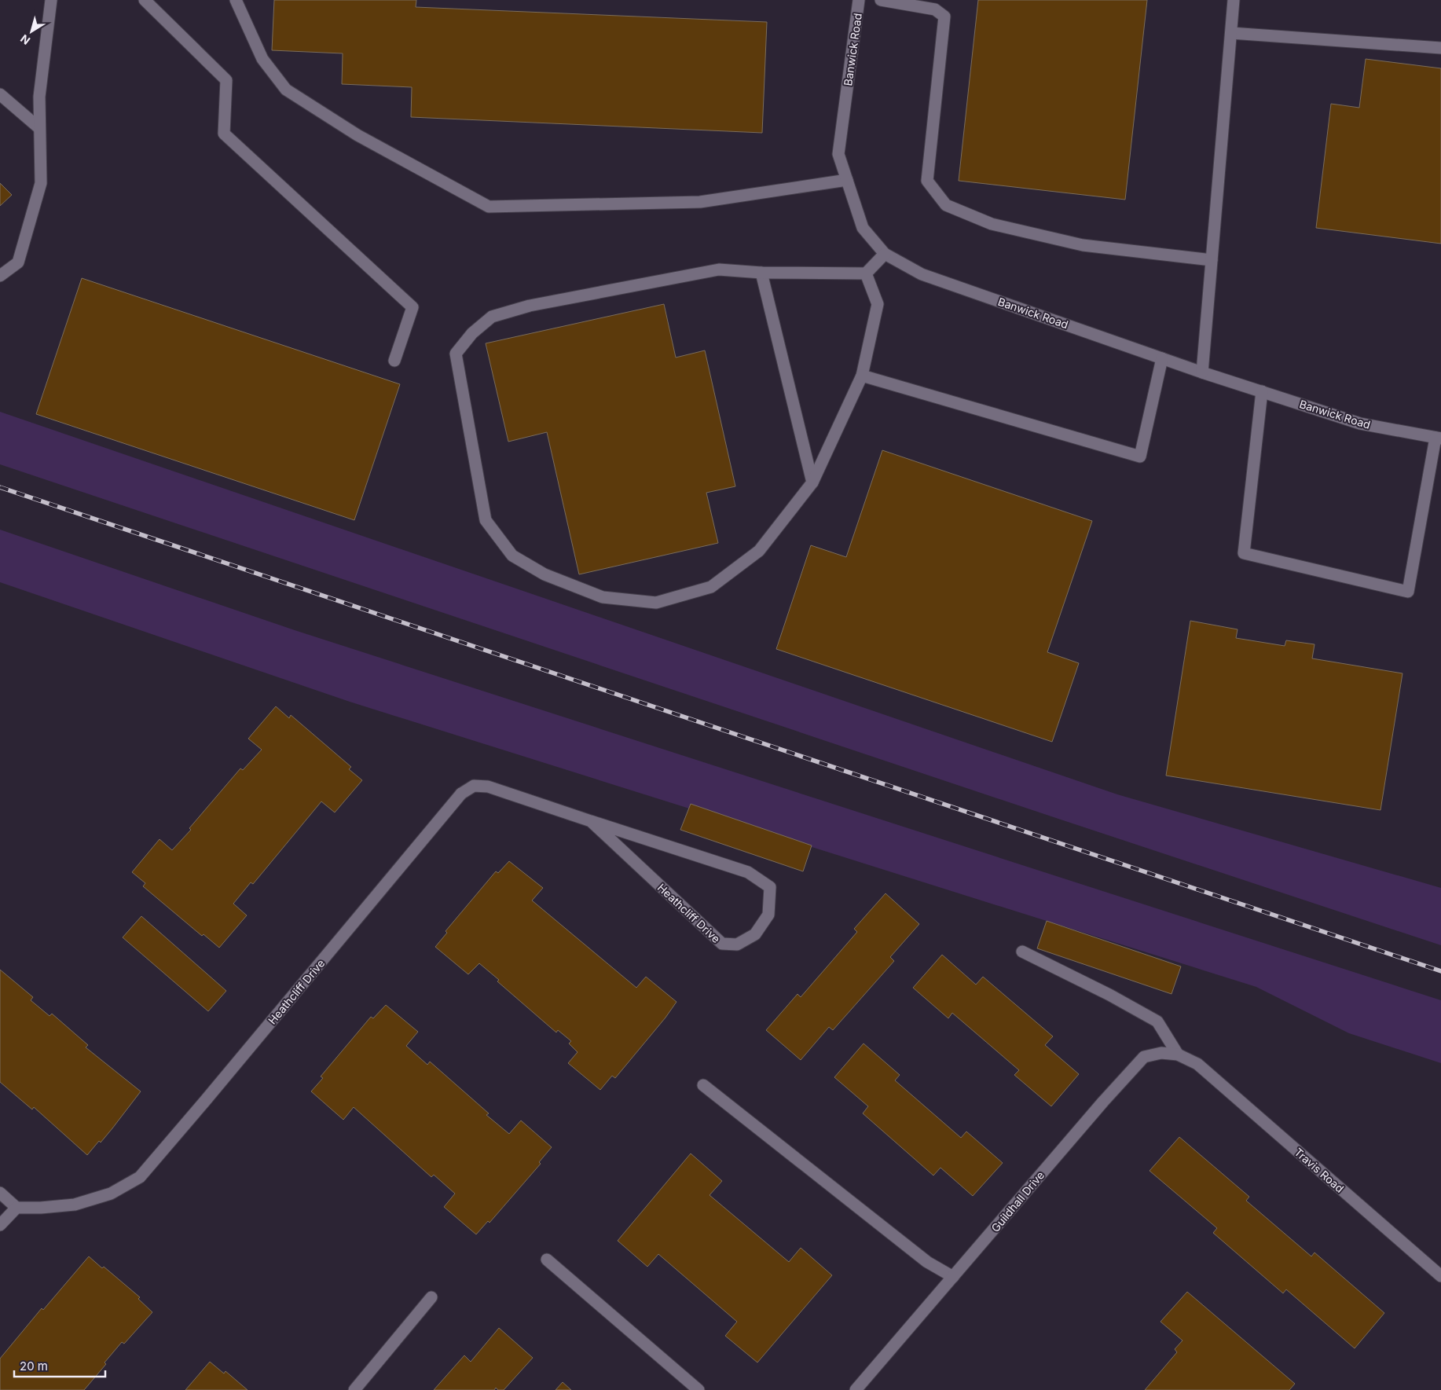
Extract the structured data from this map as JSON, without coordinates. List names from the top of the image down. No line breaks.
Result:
{"streets":{"street":["Banwick Road","Heathcliff Drive","Travis Road","Guildhall Drive"]},"crossings":[["Travis Road","Guildhall Drive"]],"scale_bar":"20 m","north":"bottom left"}
